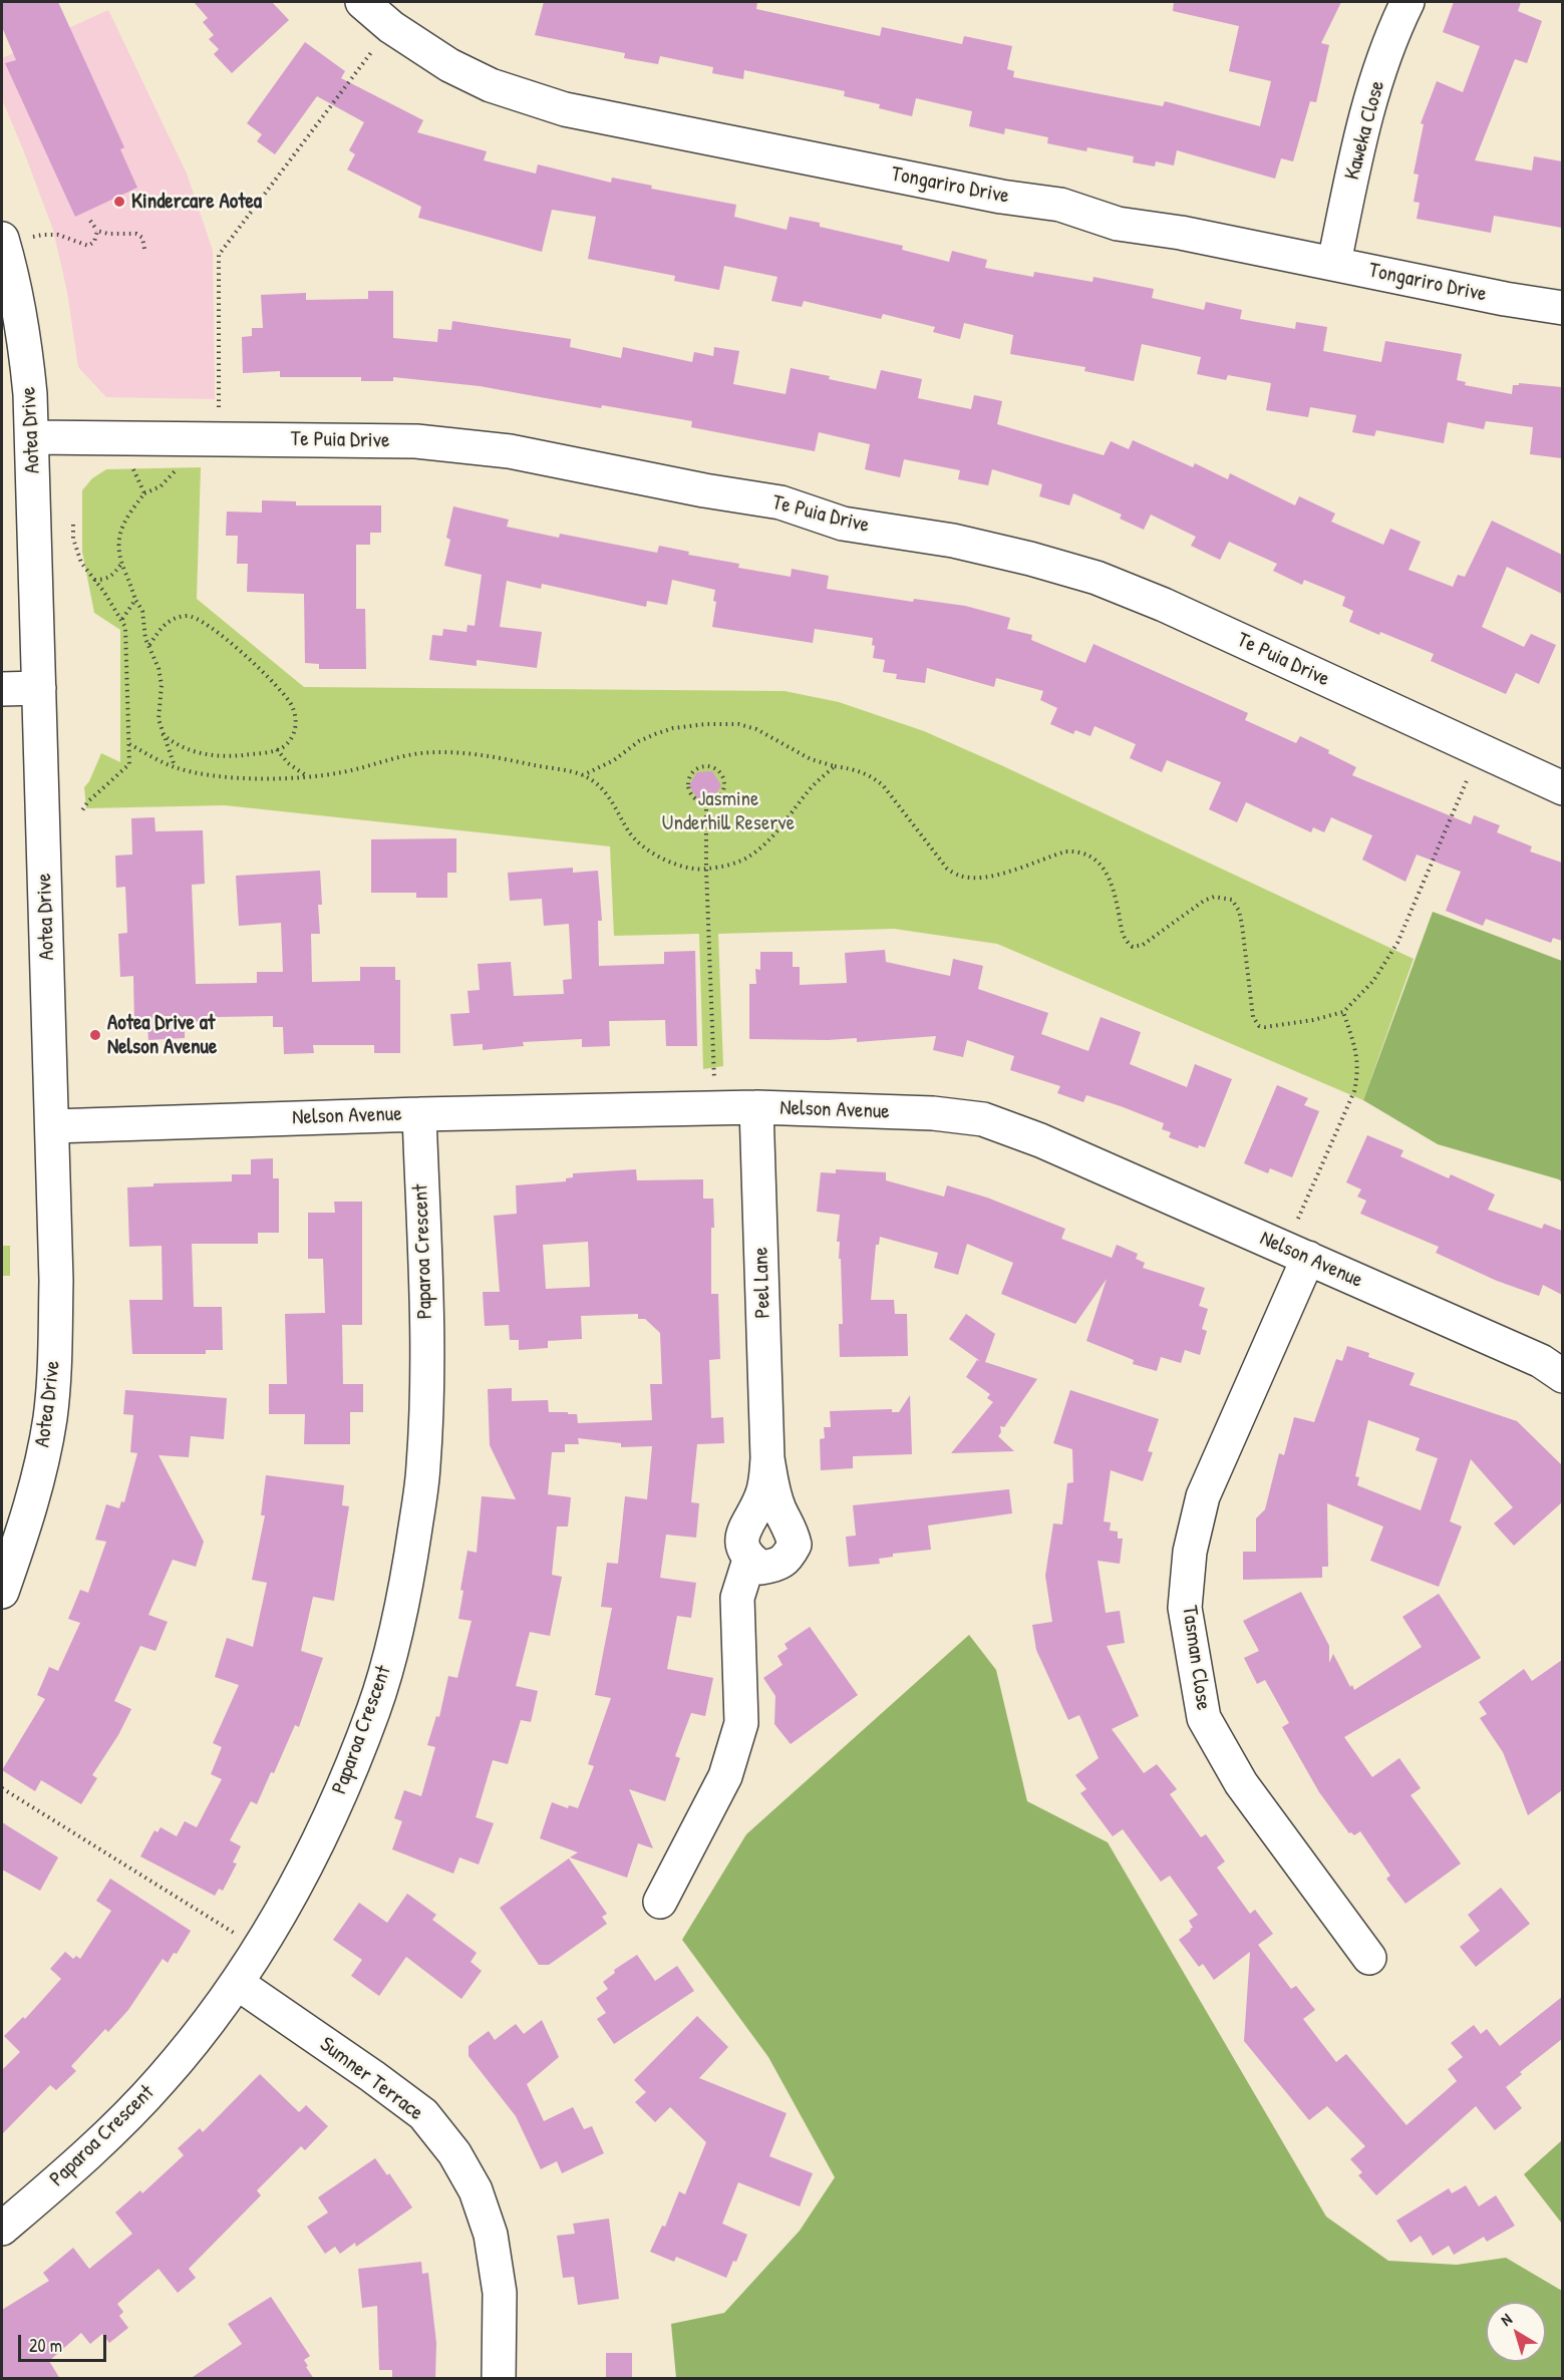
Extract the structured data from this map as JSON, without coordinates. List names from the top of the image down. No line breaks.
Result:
{"streets":{"street":["Kaweka Close","Tongariro Drive","Aotea Drive","Te Puia Drive","Nelson Avenue","Paparoa Crescent","Peel Lane","Tasman Close","Sumner Terrace"]},"crossings":[["Kaweka Close","Tongariro Drive"],["Aotea Drive","Te Puia Drive"],["Aotea Drive","Nelson Avenue"],["Nelson Avenue","Paparoa Crescent"],["Nelson Avenue","Peel Lane"],["Nelson Avenue","Tasman Close"],["Paparoa Crescent","Sumner Terrace"]],"parks":["Jasmine Underhill Reserve"],"places":["Kindercare Aotea","Aotea Drive at Nelson Avenue"],"scale_bar":"20 m","north":"top left"}
